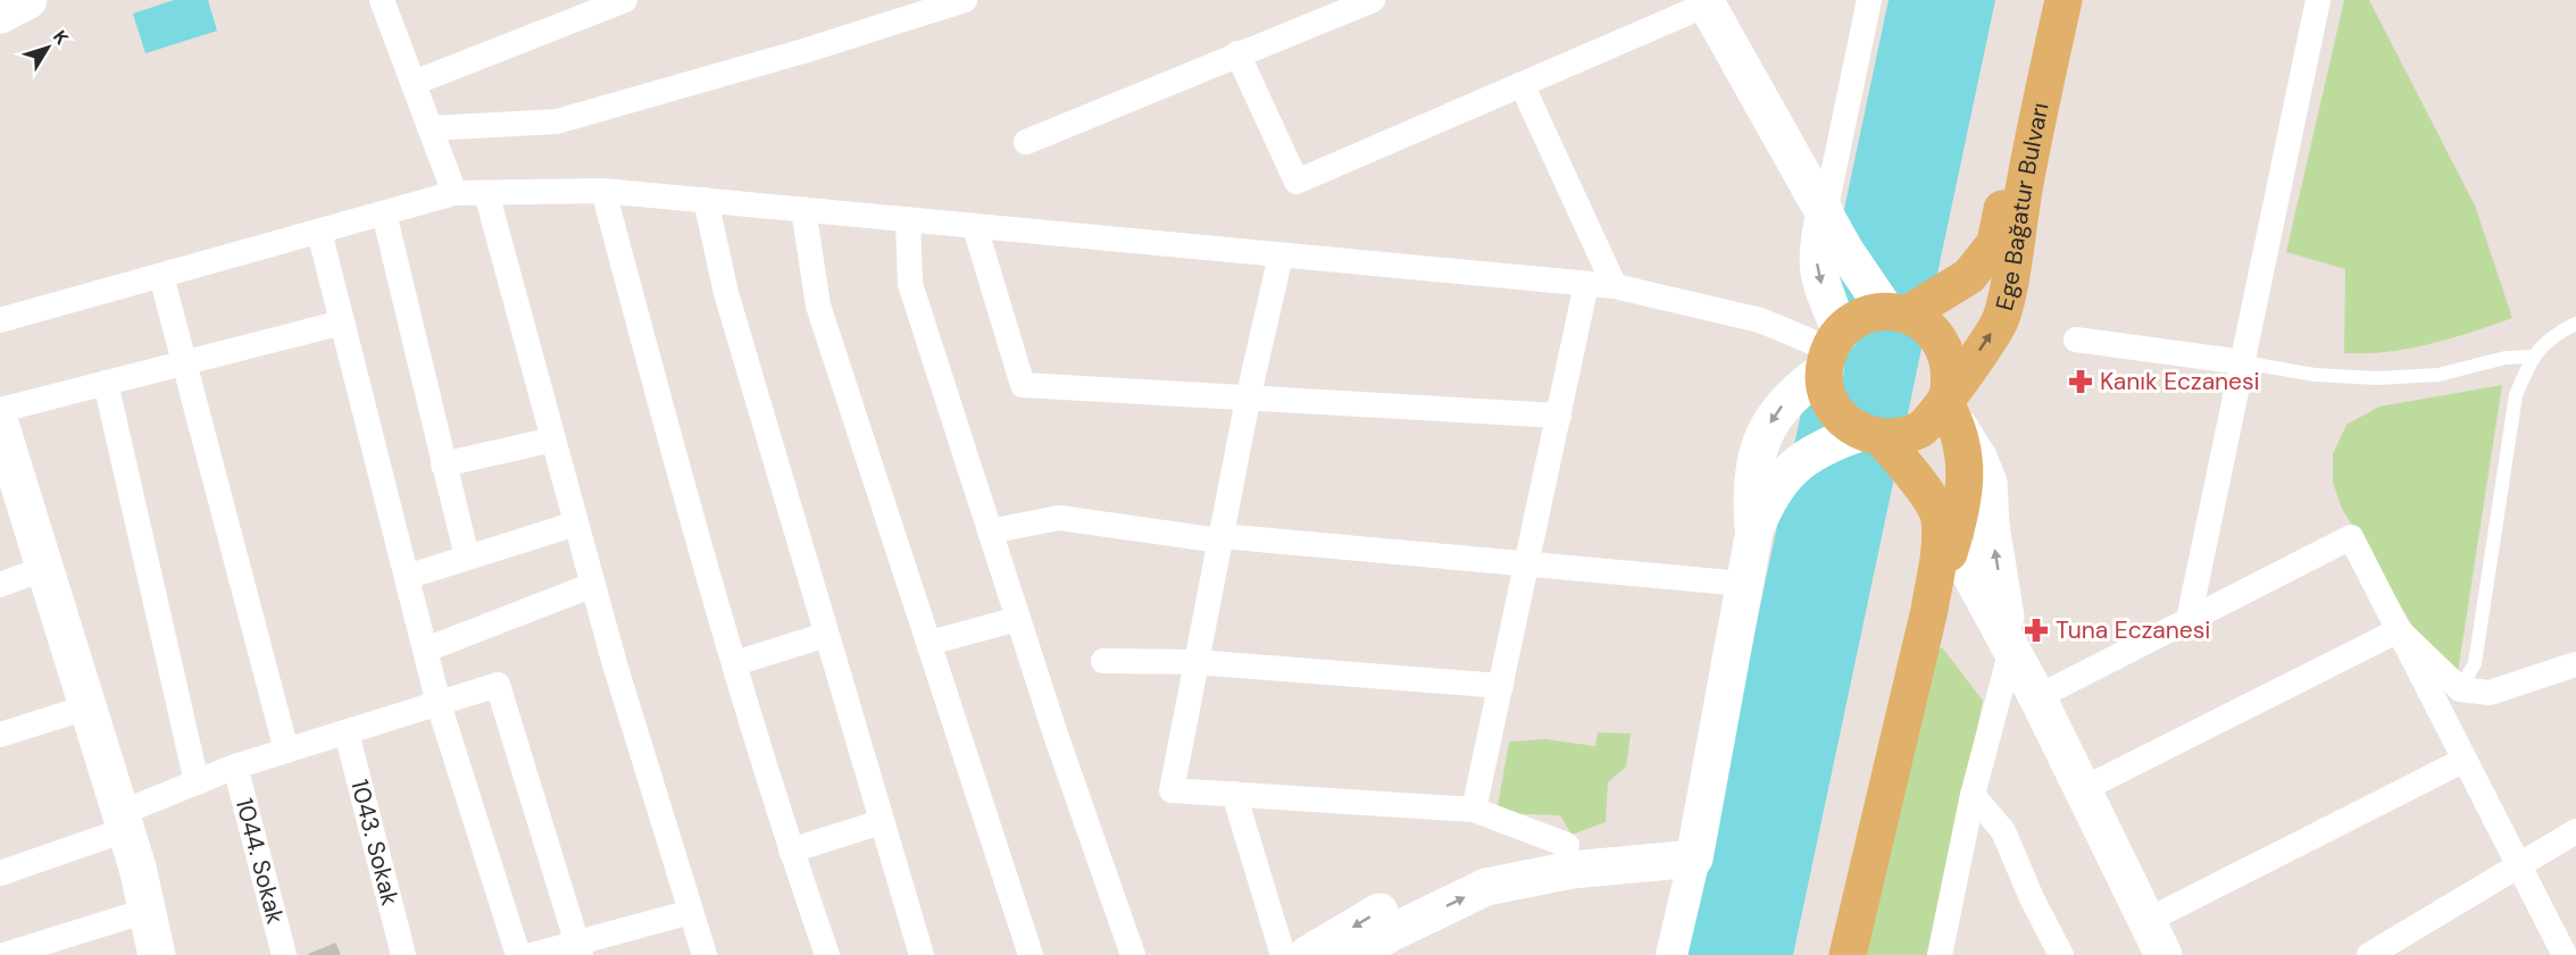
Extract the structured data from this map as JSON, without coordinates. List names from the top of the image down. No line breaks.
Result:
{"streets":{"main road":["Ege Bağatur Bulvarı"],"street":["1043. Sokak","1044. Sokak"]},"places":{"pharmacy":["Kanık Eczanesi","Tuna Eczanesi"]},"north":"top right"}
